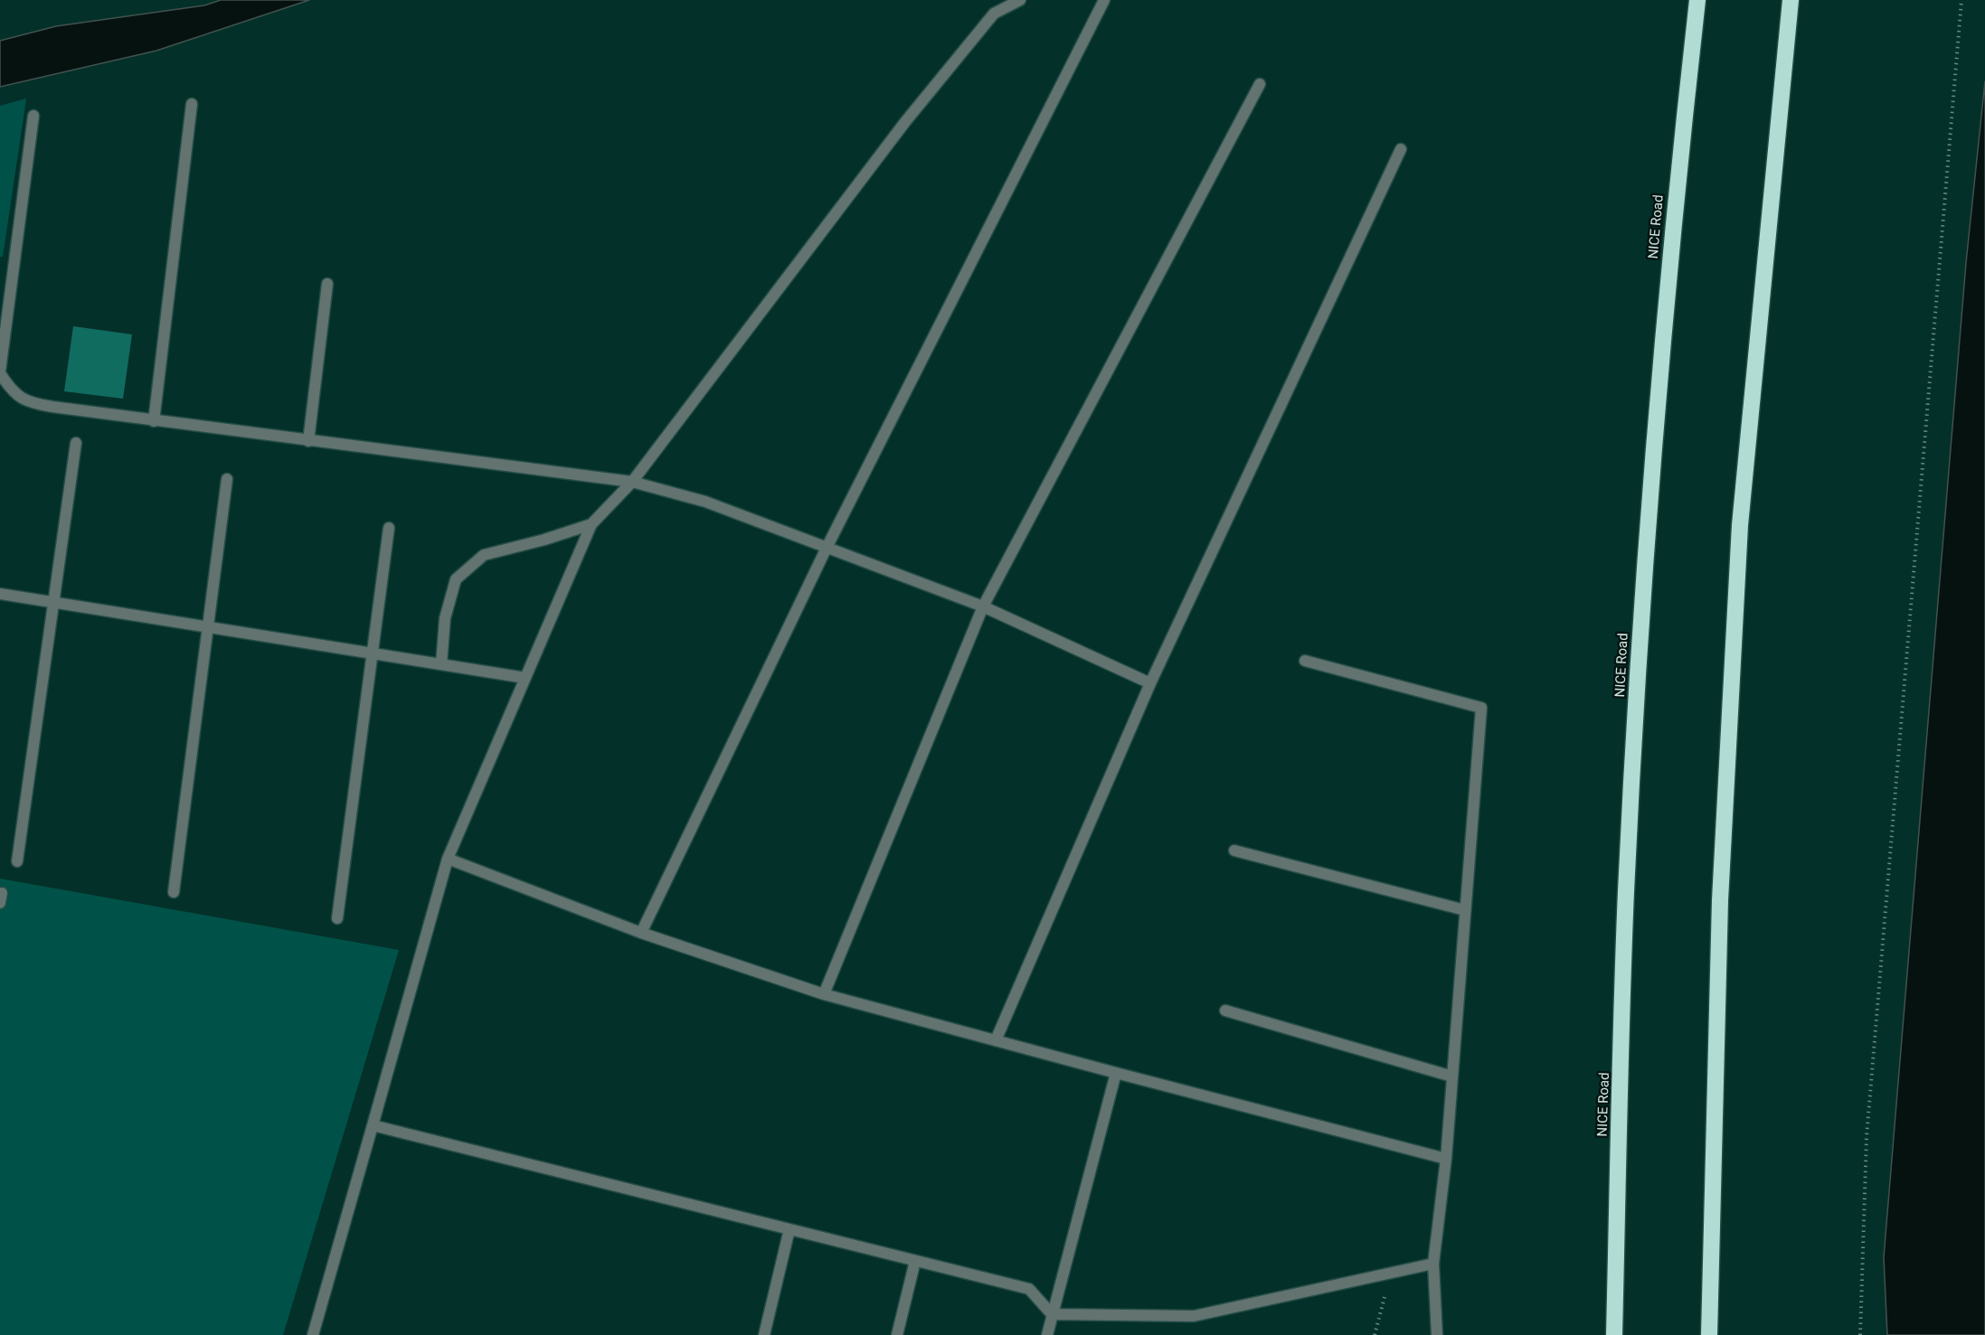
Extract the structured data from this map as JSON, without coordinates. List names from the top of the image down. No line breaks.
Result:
{"streets":{"highway":["NICE Road"]}}
